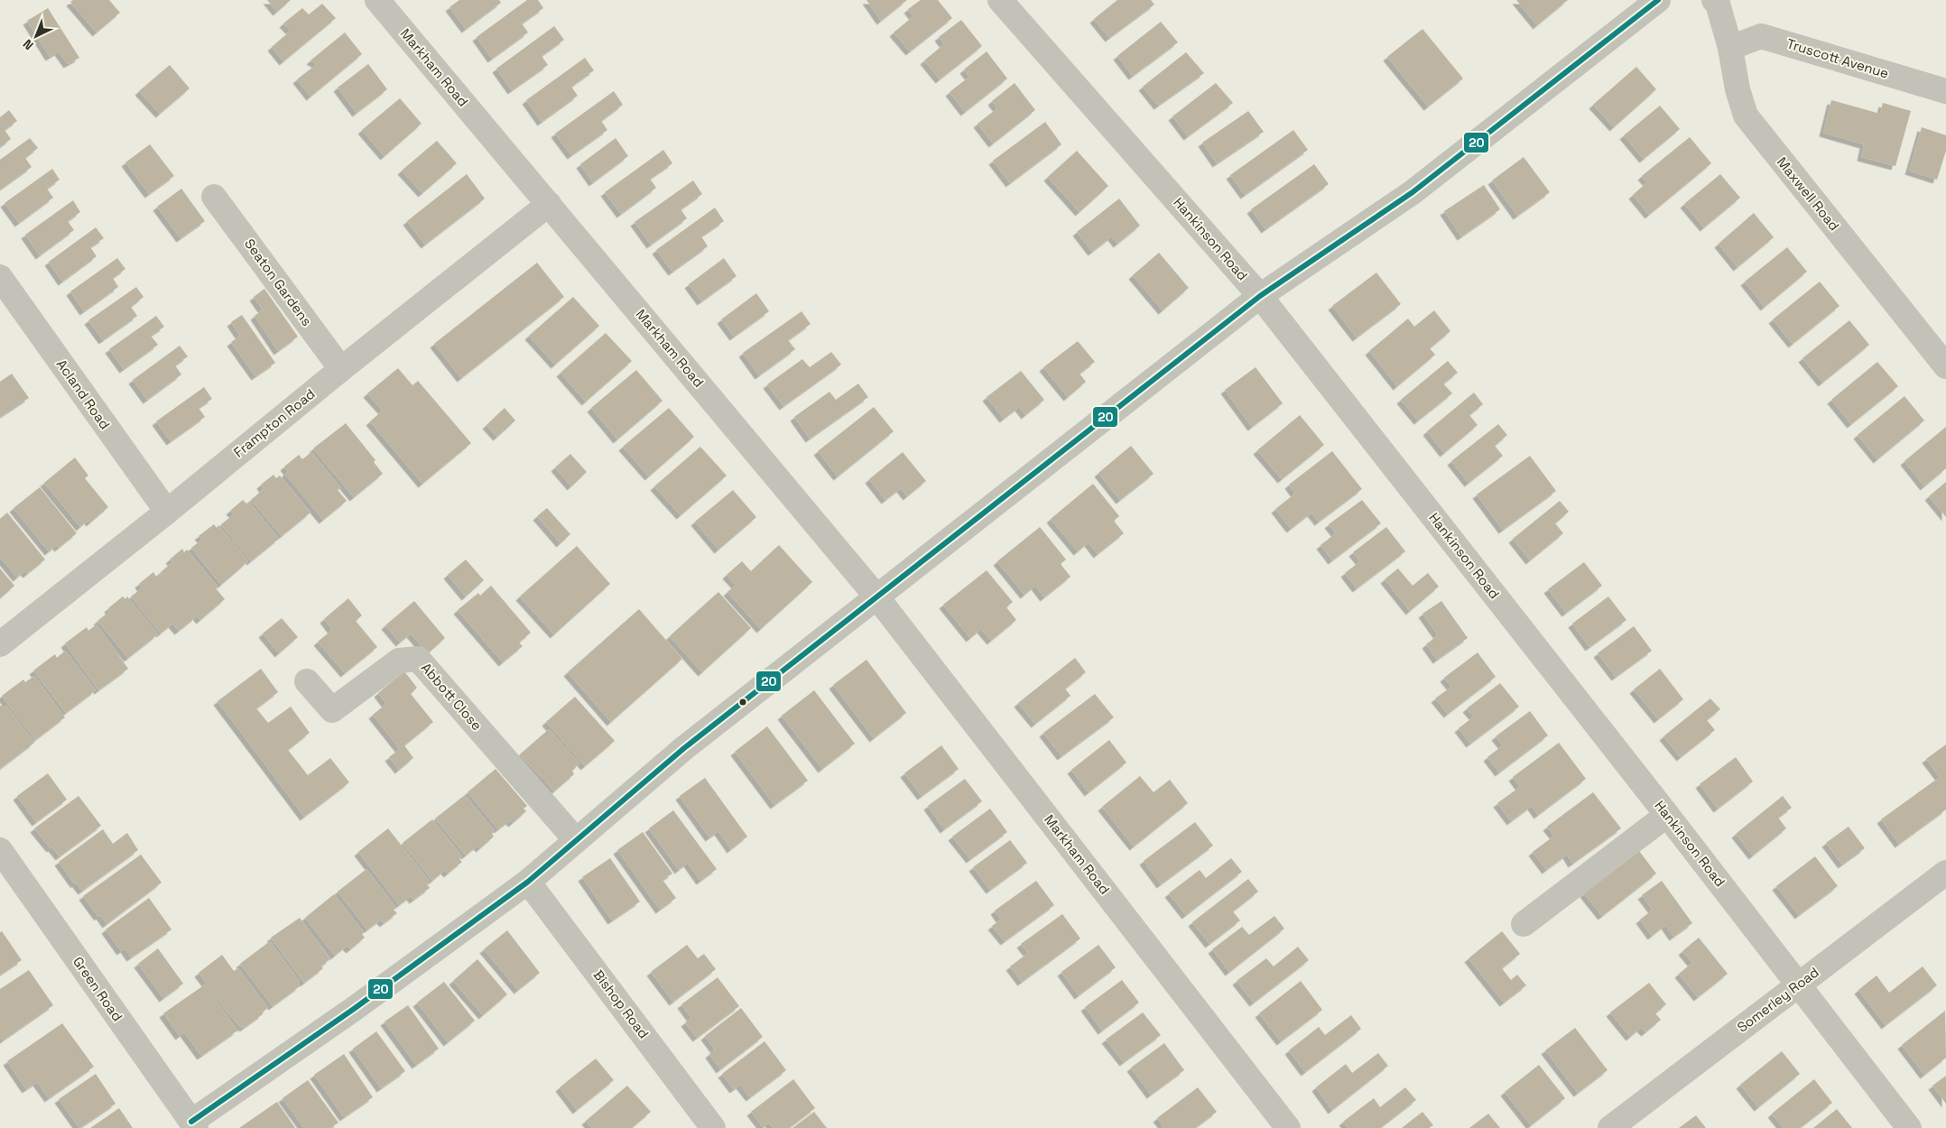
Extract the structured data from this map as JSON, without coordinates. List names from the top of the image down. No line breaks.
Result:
{"streets":{"street":["Truscott Avenue","Markham Road","Maxwell Road","Hankinson Road","Seaton Gardens","Acland Road","Frampton Road","Abbott Close","Green Road","Somerley Road","Bishop Road"]},"crossings":[["Truscott Avenue","Maxwell Road"],["Markham Road","Frampton Road"],["Hankinson Road","Somerley Road"],["Seaton Gardens","Frampton Road"],["Acland Road","Frampton Road"]],"lines":["transit line 20"],"north":"bottom left"}
